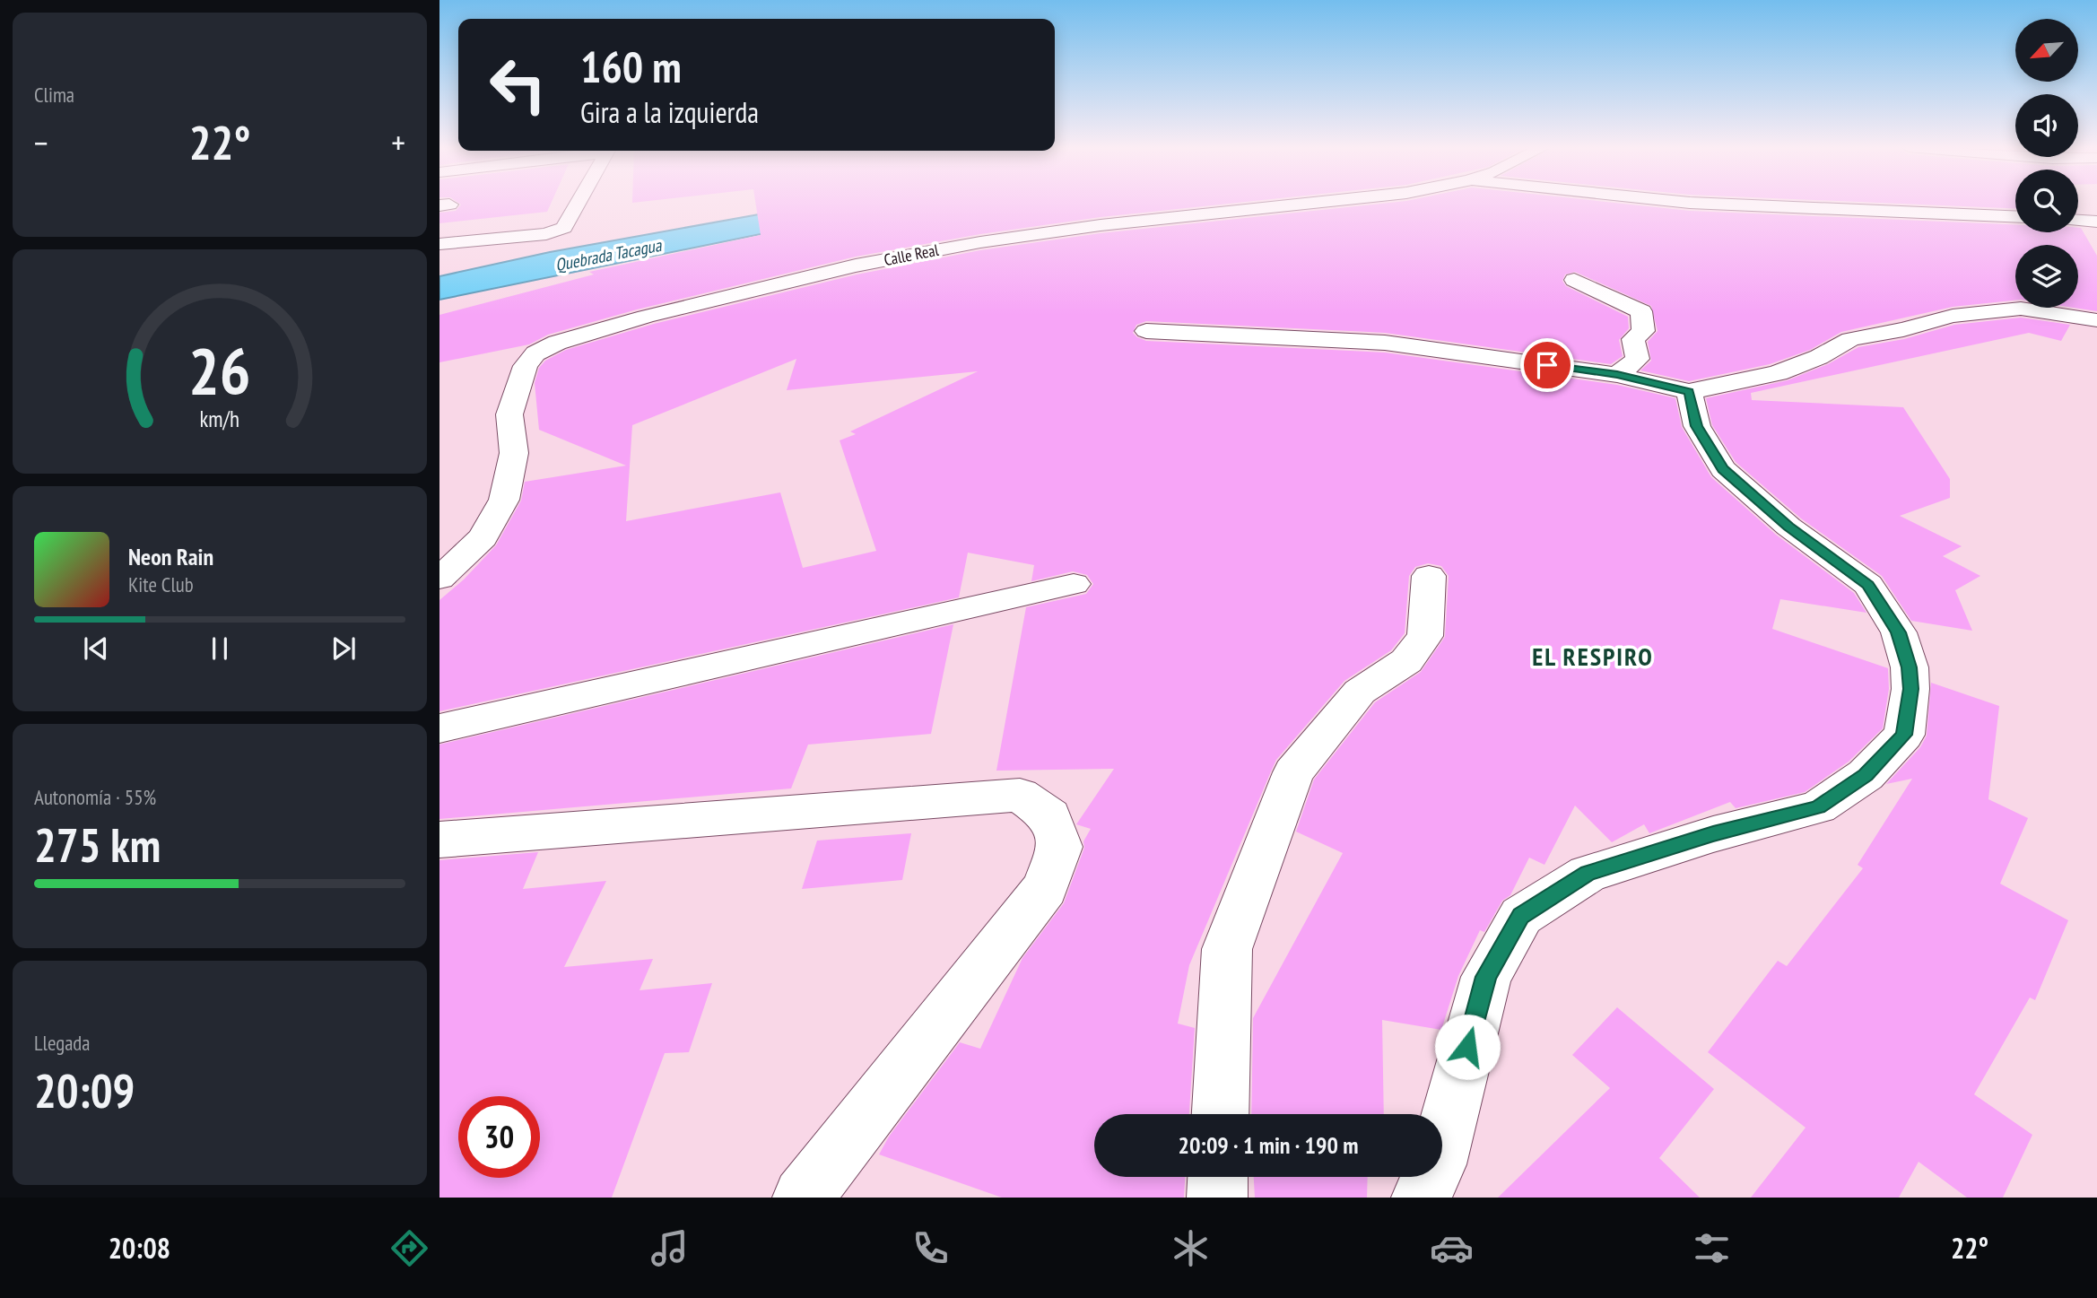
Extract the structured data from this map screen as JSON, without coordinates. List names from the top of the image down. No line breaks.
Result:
{"streets":{"street":["Calle Real"]},"districts":["EL RESPIRO"],"water":["Quebrada Tacagua"],"north":"bottom left","page":{"tile":["Clima",["Autonomía · 55%","275 km"],["Llegada","20:09"]],"turn":["160 m","Gira a la izquierda"],"heat":["−","22°","+"],"song":["Neon Rain","Kite Club"],"limit":"30","trip":"20:09 · 1 min · 190 m","tabs":["20:08","22°"],"gauge":["26","km/h"]}}
